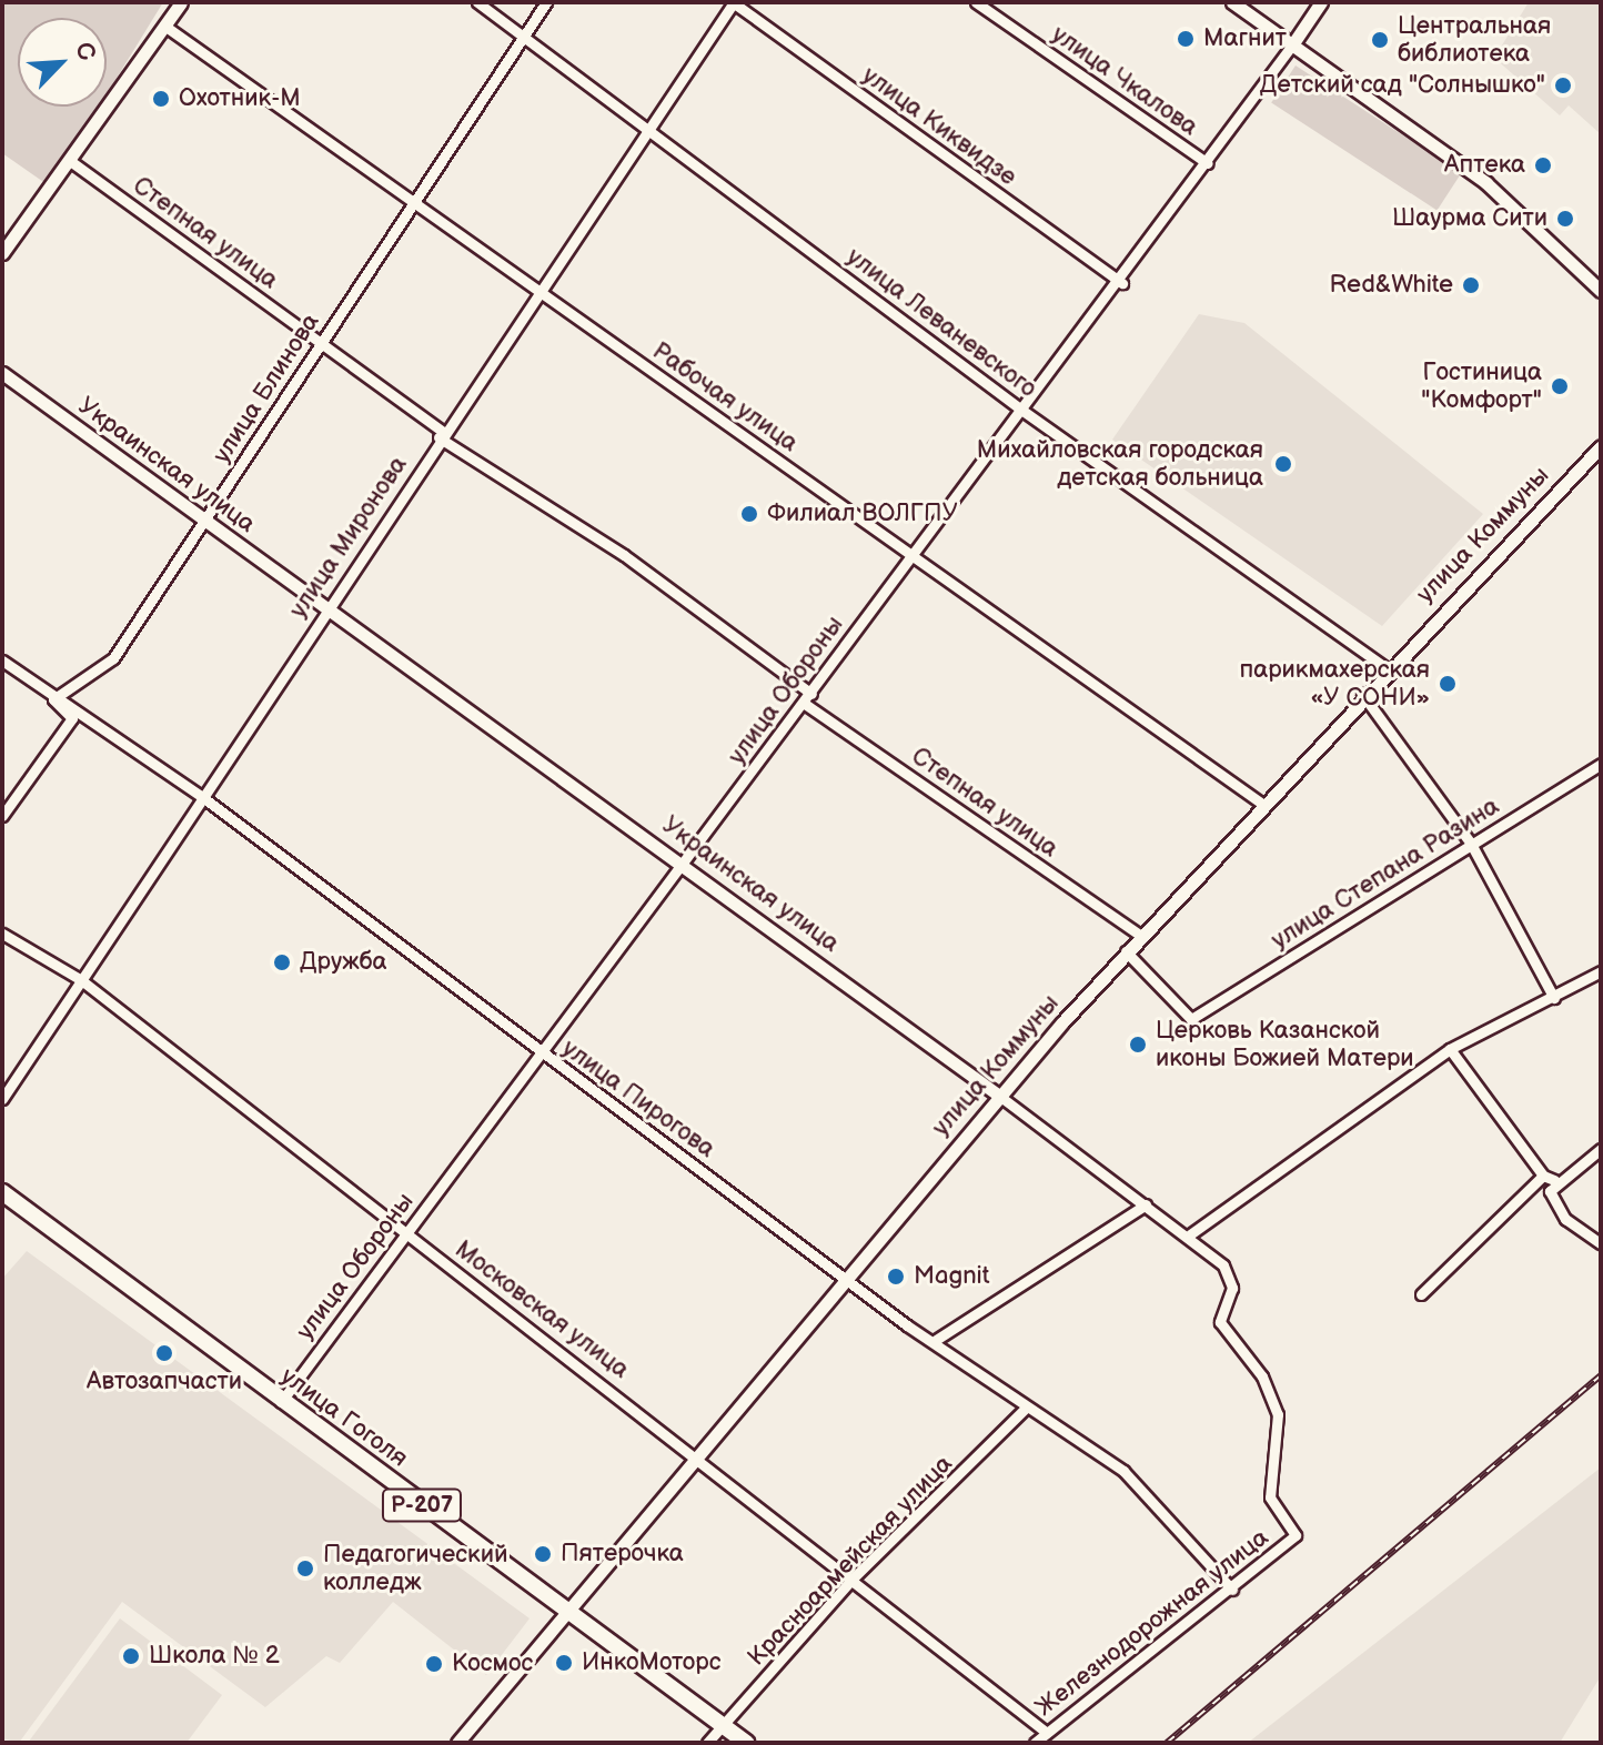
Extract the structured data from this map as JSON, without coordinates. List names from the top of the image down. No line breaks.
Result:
{"streets":{"main road":["улица Гоголя","Р-207"],"street":["улица Чкалова","улица Киквидзе","Степная улица","улица Леваневского","улица Блинова","Рабочая улица","Украинская улица","улица Коммуны","улица Миронова","улица Обороны","улица Степана Разина","улица Пирогова","Московская улица","Красноармейская улица","Железнодорожная улица"]},"crossings":[["улица Чкалова","улица Обороны"],["улица Киквидзе","улица Миронова"],["улица Киквидзе","улица Обороны"],["Степная улица","улица Блинова"],["Степная улица","улица Коммуны"],["Степная улица","улица Миронова"],["Степная улица","улица Обороны"],["улица Леваневского","улица Блинова"],["улица Леваневского","улица Коммуны"],["улица Леваневского","улица Миронова"],["улица Леваневского","улица Обороны"],["улица Блинова","Рабочая улица"],["улица Блинова","Украинская улица"],["улица Блинова","улица Пирогова"],["Рабочая улица","улица Коммуны"],["Рабочая улица","улица Миронова"],["Рабочая улица","улица Обороны"],["Украинская улица","улица Коммуны"],["Украинская улица","улица Миронова"],["Украинская улица","улица Обороны"],["Украинская улица","Железнодорожная улица"],["улица Коммуны","улица Степана Разина"],["улица Коммуны","улица Пирогова"],["улица Коммуны","Московская улица"],["улица Коммуны","улица Гоголя"],["улица Миронова","улица Пирогова"],["улица Миронова","Московская улица"],["улица Обороны","улица Пирогова"],["улица Обороны","Московская улица"],["улица Обороны","улица Гоголя"],["улица Пирогова","Красноармейская улица"],["улица Пирогова","Железнодорожная улица"],["Московская улица","Красноармейская улица"],["Московская улица","Железнодорожная улица"],["улица Гоголя","Красноармейская улица"]],"places":["Магнит","Центральная библиотека","Детский сад \"Солнышко\"","Охотник-М","Аптека","Шаурма Сити","Red&White","Гостиница \"Комфорт\"","Михайловская городская детская больница","Филиал ВОЛГПУ","парикмахерская «У СОНИ»","Дружба","Церковь Казанской иконы Божией Матери","Magnit","Автозапчасти","Пятерочка","Педагогический колледж","Школа № 2","ИнкоМоторс","Космос"],"north":"top right"}
